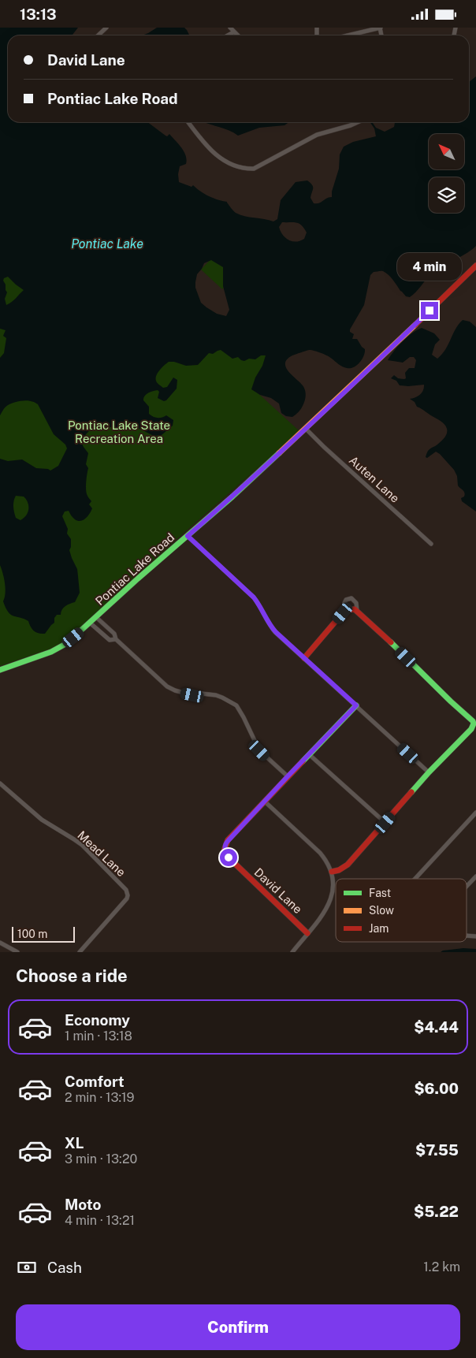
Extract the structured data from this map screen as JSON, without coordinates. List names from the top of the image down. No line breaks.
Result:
{"streets":{"street":["Auten Lane","Pontiac Lake Road","Mead Lane","David Lane"]},"crossings":[["Auten Lane","Pontiac Lake Road"]],"water":["Pontiac Lake"],"parks":["Pontiac Lake State Recreation Area"],"legend":["Fast","Slow","Jam"],"scale_bar":"100 m","north":"top left","page":{"status":"13:13","banner":["David Lane","Pontiac Lake Road"],"bubble":"4 min","scale":"100 m","heading":"Choose a ride","list":[{"name":"Economy","note":"1 min · 13:18","value":"$4.44"},{"name":"Comfort","note":"2 min · 13:19","value":"$6.00"},{"name":"XL","note":"3 min · 13:20","value":"$7.55"},{"name":"Moto","note":"4 min · 13:21","value":"$5.22"}],"pay":["Cash","1.2 km"],"buttons":"Confirm"}}
